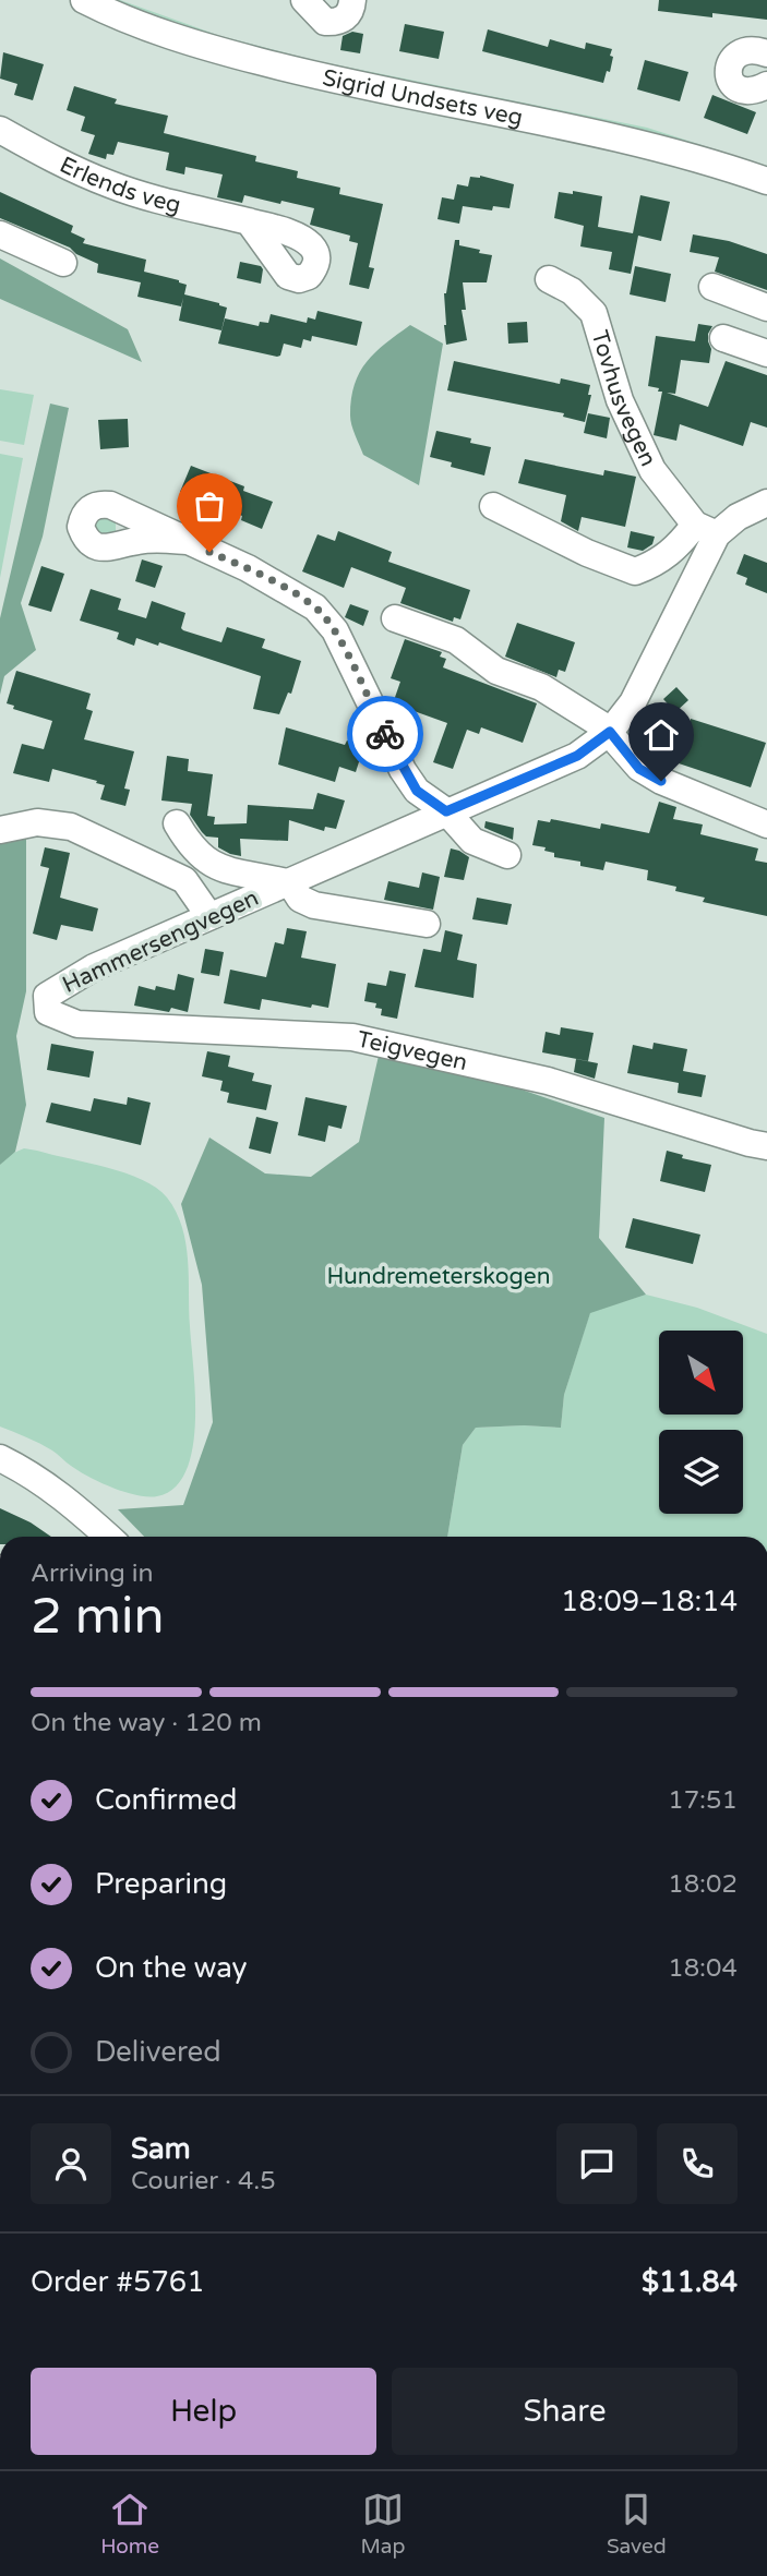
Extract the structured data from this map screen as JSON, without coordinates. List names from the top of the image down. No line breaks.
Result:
{"streets":{"street":["Sigrid Undsets veg","Erlends veg","Tovhusvegen","Hammersengvegen","Teigvegen"]},"crossings":[["Tovhusvegen","Hammersengvegen"],["Hammersengvegen","Teigvegen"]],"parks":["Hundremeterskogen"],"north":"bottom right","page":{"heading":["2 min","Arriving in","18:09–18:14"],"panel":["Sam","Courier · 4.5","Order #5761","$11.84"],"bar":"On the way · 120 m","list":[["Confirmed","17:51"],["Preparing","18:02"],["On the way","18:04"],"Delivered"],"buttons":["Help","Share"],"tabs":["Home","Map","Saved"]}}
